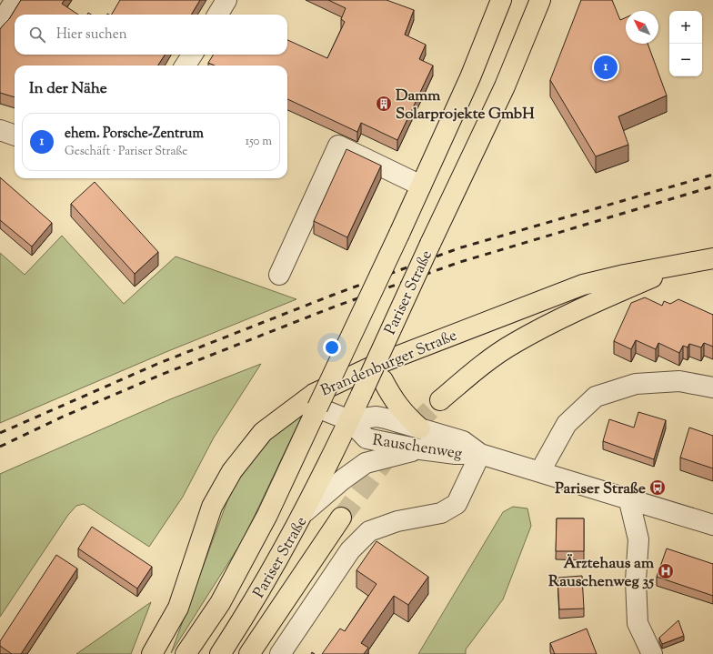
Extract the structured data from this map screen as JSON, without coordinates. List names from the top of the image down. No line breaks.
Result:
{"streets":{"main road":["Pariser Straße","Brandenburger Straße"],"street":["Rauschenweg"]},"crossings":[["Pariser Straße","Rauschenweg"]],"places":{"building":["Damm Solarprojekte GmbH"],"bus stop":["Pariser Straße"],"hospital":["Ärztehaus am Rauschenweg 35"]},"north":"top left","page":{"map_buttons":["+","−"],"search":"Hier suchen","pins":"1","heading":"In der Nähe","list":[{"mark":"1","name":"ehem. Porsche-Zentrum","note":"Geschäft · Pariser Straße","value":"150 m"}]}}
